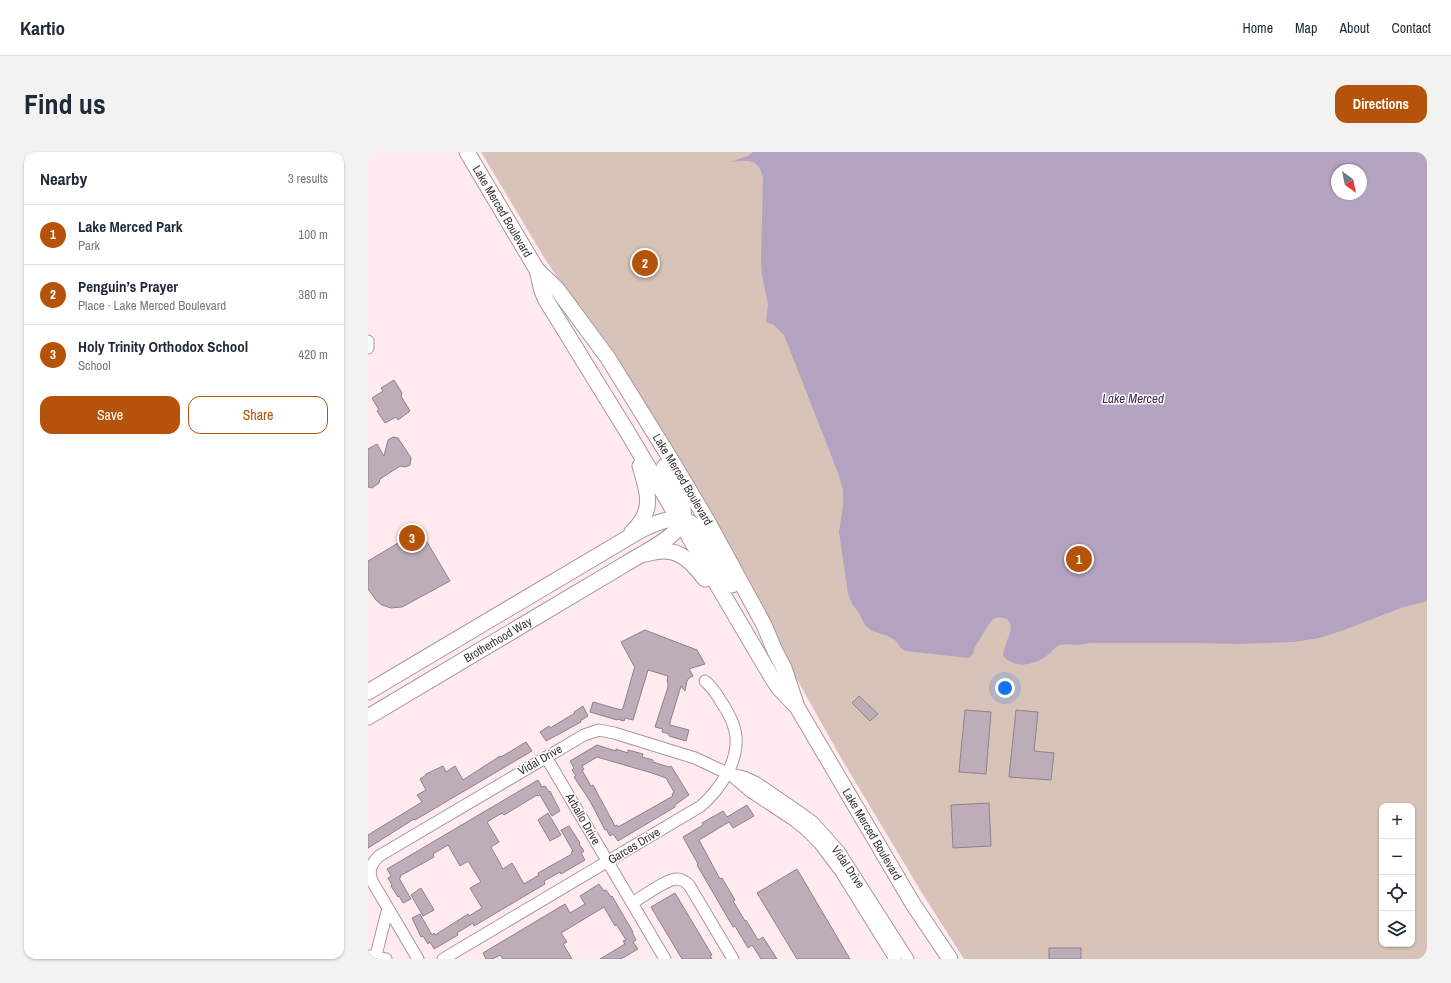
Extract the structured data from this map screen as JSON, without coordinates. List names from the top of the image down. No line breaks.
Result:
{"streets":{"main road":["Lake Merced Boulevard","Brotherhood Way"],"street":["Vidal Drive","Arballo Drive","Garces Drive"]},"crossings":[["Vidal Drive","Arballo Drive"],["Vidal Drive","Garces Drive"],["Arballo Drive","Garces Drive"]],"water":["Lake Merced"],"north":"bottom right","page":{"header":"Kartio","nav":["Home","Map","About","Contact"],"title":"Find us","buttons":["Directions",["Save","Share"]],"heading":["Nearby","3 results"],"list":[{"mark":"1","name":"Lake Merced Park","note":"Park","value":"100 m"},{"mark":"2","name":"Penguin’s Prayer","note":"Place · Lake Merced Boulevard","value":"380 m"},{"mark":"3","name":"Holy Trinity Orthodox School","note":"School","value":"420 m"}],"pins":["2","3","1"],"map_buttons":["+","−"]}}
